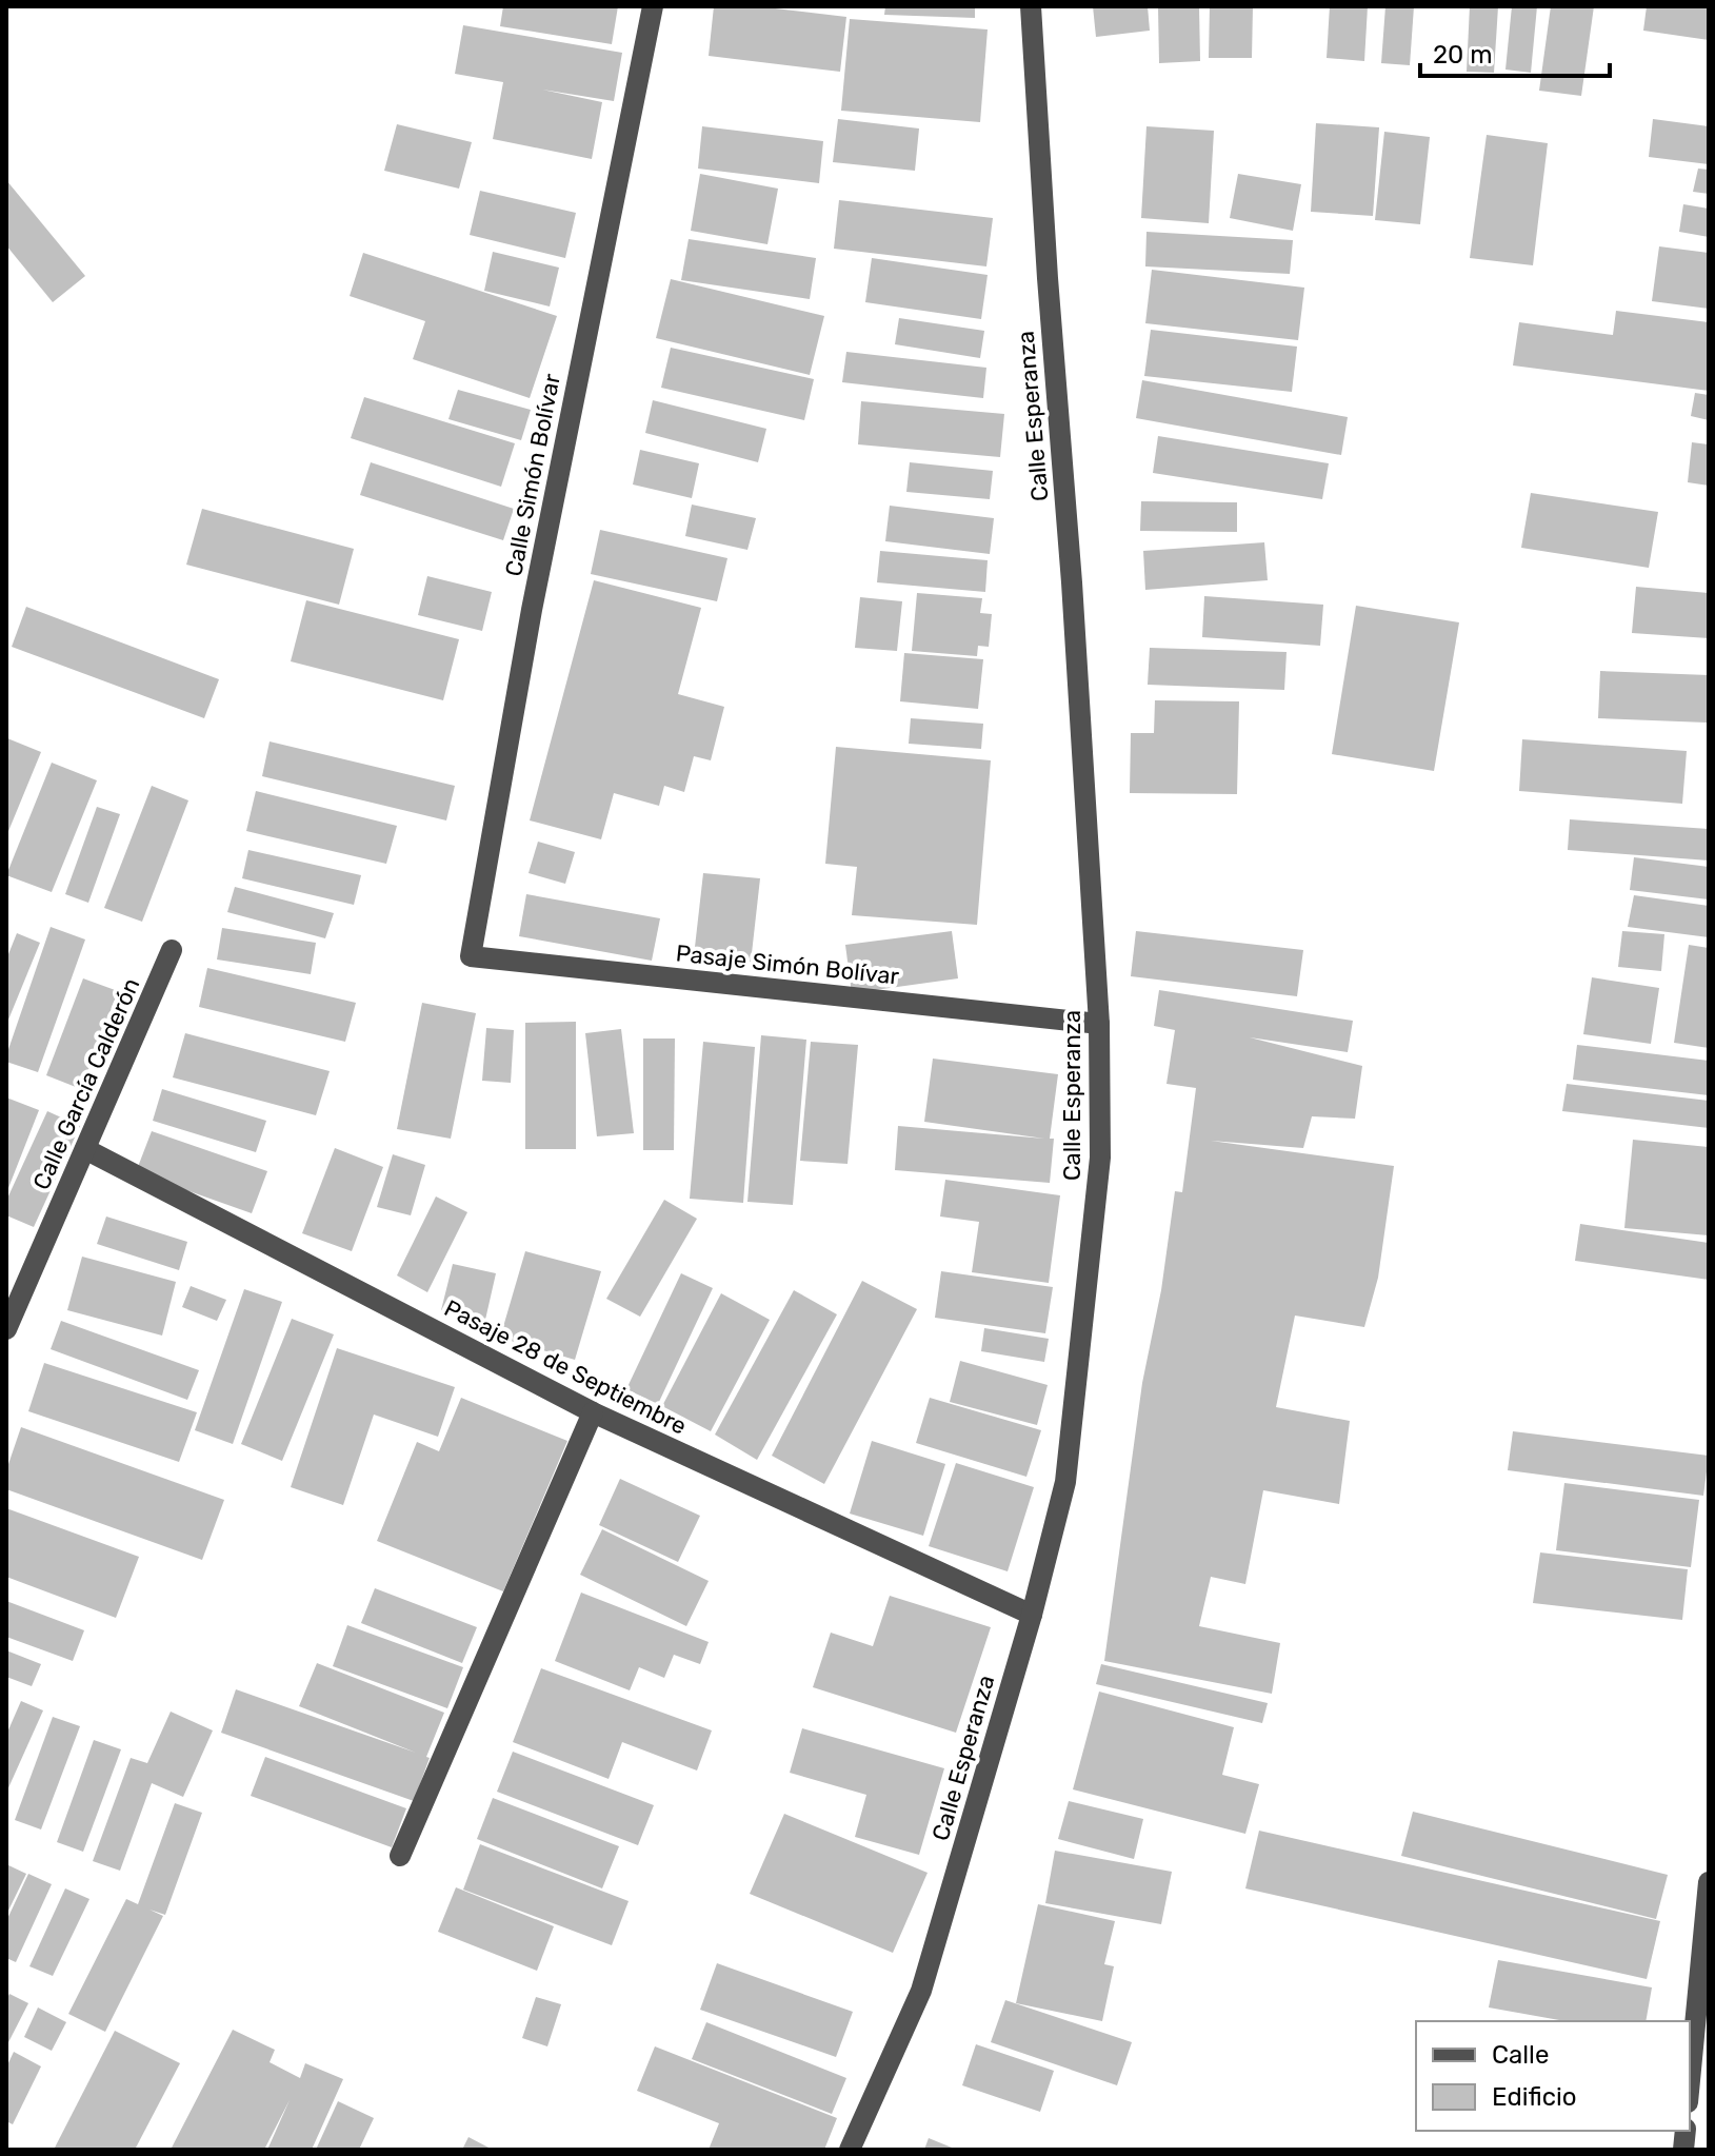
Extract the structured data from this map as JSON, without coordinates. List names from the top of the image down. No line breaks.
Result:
{"streets":{"street":["Calle Esperanza","Calle Simón Bolívar","Pasaje Simón Bolívar","Calle García Calderón","Pasaje 28 de Septiembre"]},"crossings":[["Calle Esperanza","Pasaje Simón Bolívar"],["Calle Esperanza","Pasaje 28 de Septiembre"],["Calle Simón Bolívar","Pasaje Simón Bolívar"],["Calle García Calderón","Pasaje 28 de Septiembre"]],"legend":["Calle","Edificio"],"scale_bar":"20 m"}
